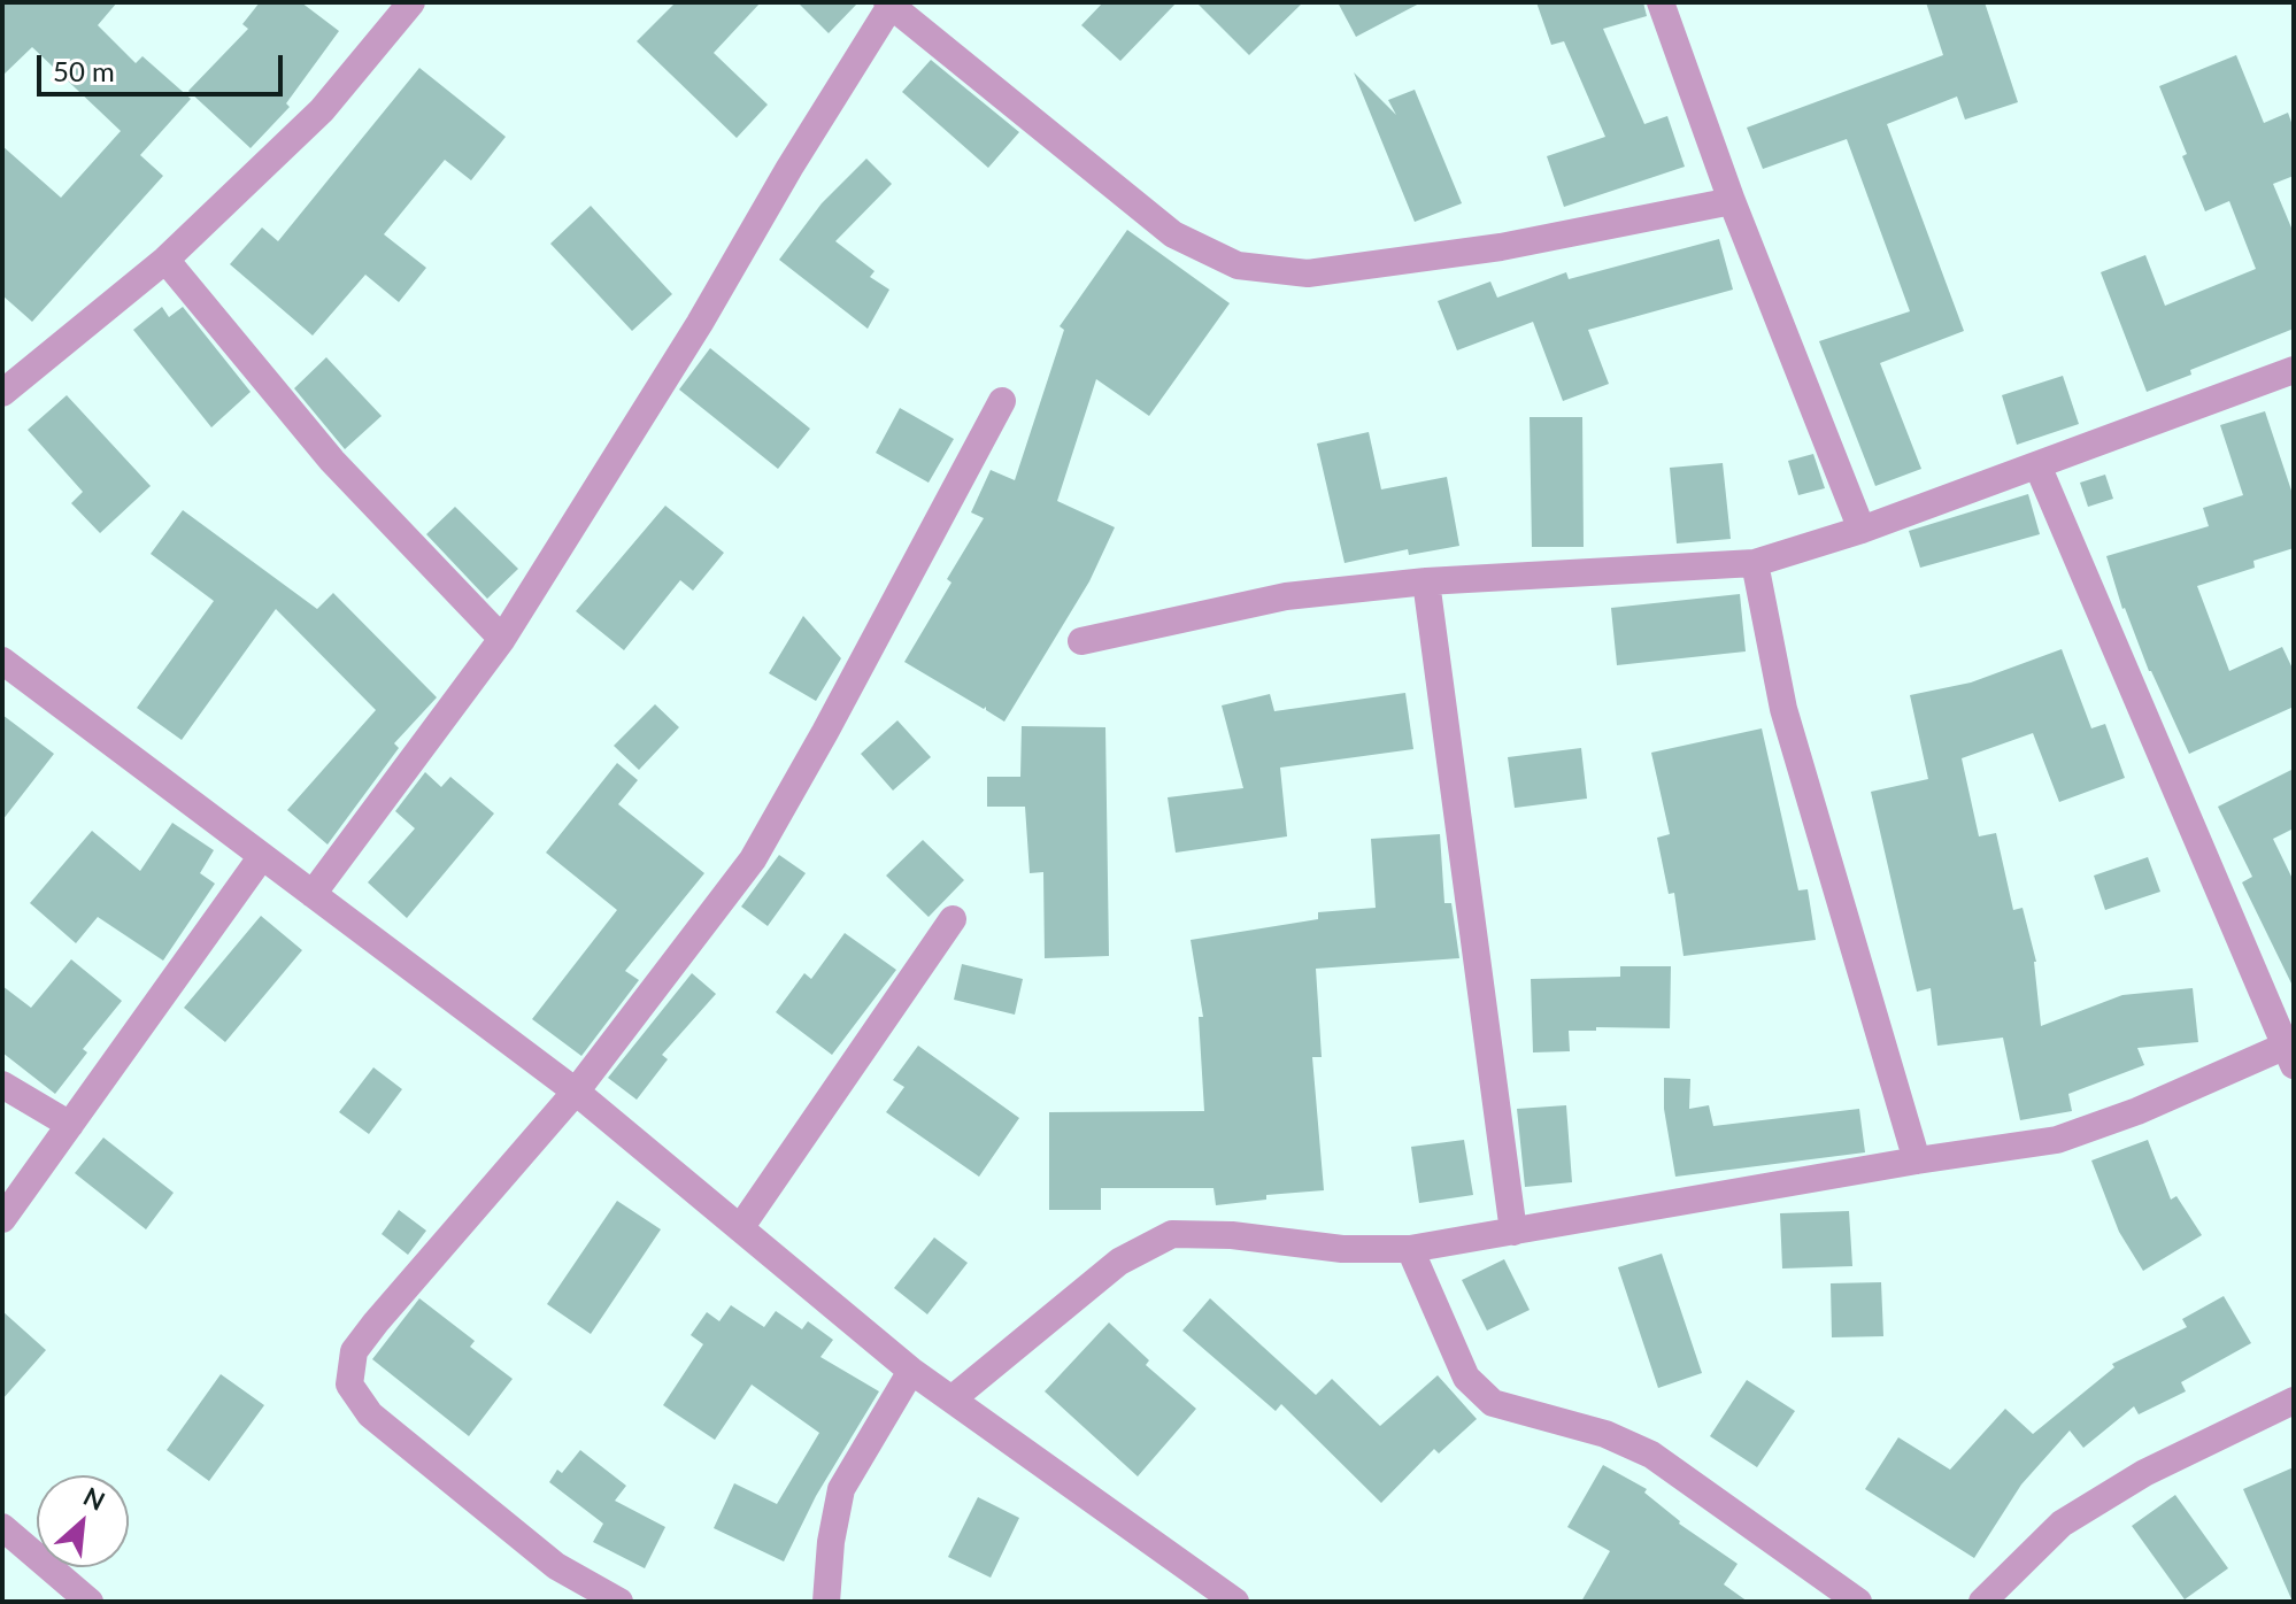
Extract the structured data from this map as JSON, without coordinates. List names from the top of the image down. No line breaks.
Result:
{"scale_bar":"50 m","north":"top right"}
